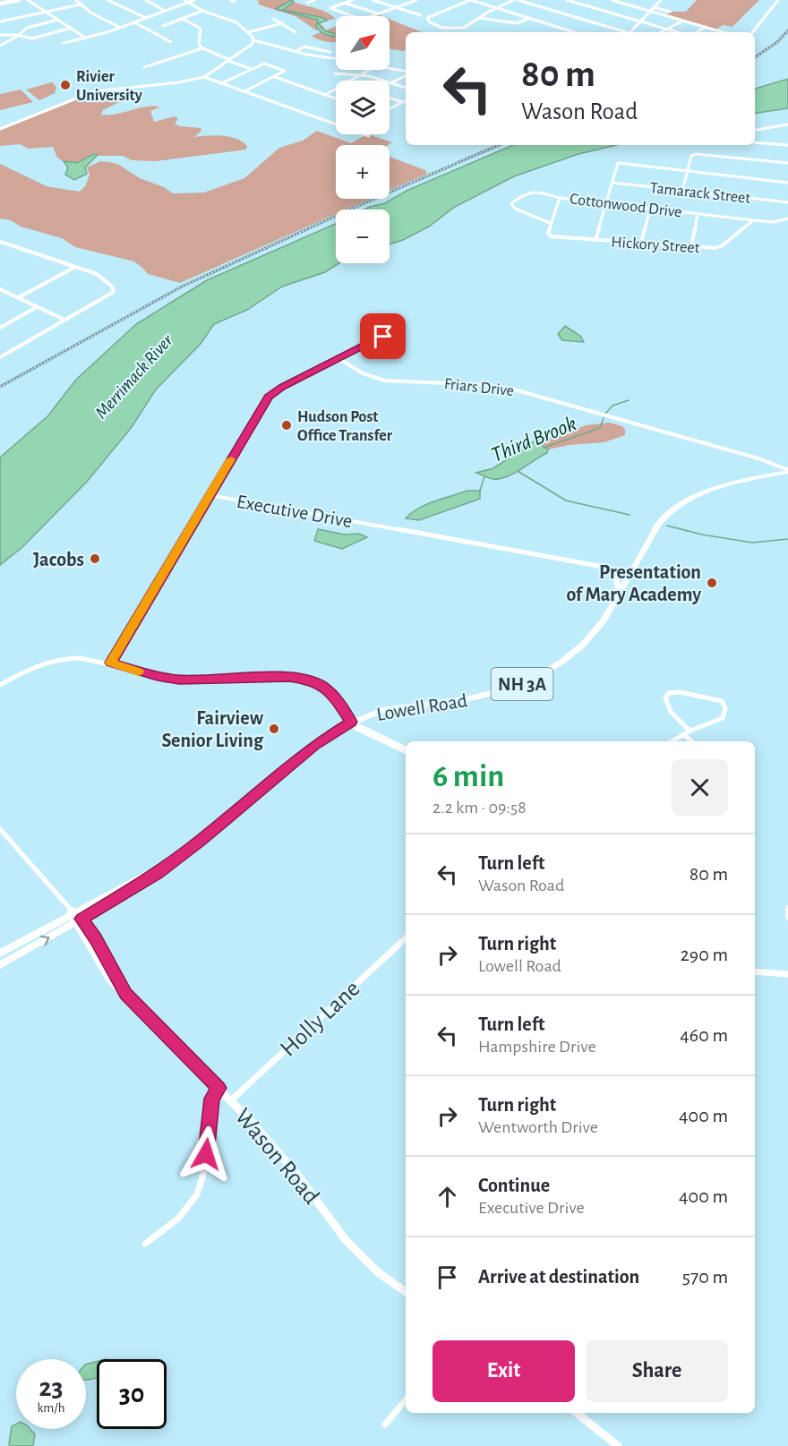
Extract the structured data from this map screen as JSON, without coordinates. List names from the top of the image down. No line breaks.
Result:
{"streets":{"main road":["NH 3A","Lowell Road"],"street":["Tamarack Street","Cottonwood Drive","Hickory Street","Friars Drive","Executive Drive","Holly Lane","Wason Road"]},"crossings":[["Cottonwood Drive","Hickory Street"],["Friars Drive","Executive Drive"],["Friars Drive","Lowell Road"],["Executive Drive","Lowell Road"],["Lowell Road","Wason Road"],["Holly Lane","Wason Road"]],"water":["Merrimack River","Third Brook"],"places":["Rivier University","Hudson Post Office Transfer","Jacobs","Presentation of Mary Academy","Fairview Senior Living"],"north":"top right","page":{"map_buttons":["+","−"],"turn":["80 m","Wason Road"],"heading":["6 min","2.2 km · 09:58"],"list":[{"name":"Turn left","note":"Wason Road","value":"80 m"},{"name":"Turn right","note":"Lowell Road","value":"290 m"},{"name":"Turn left","note":"Hampshire Drive","value":"460 m"},{"name":"Turn right","note":"Wentworth Drive","value":"400 m"},{"name":"Continue","note":"Executive Drive","value":"400 m"},{"name":"Arrive at destination","value":"570 m"}],"buttons":["Exit","Share"],"speed":"23 km/h","limit":"30"}}
